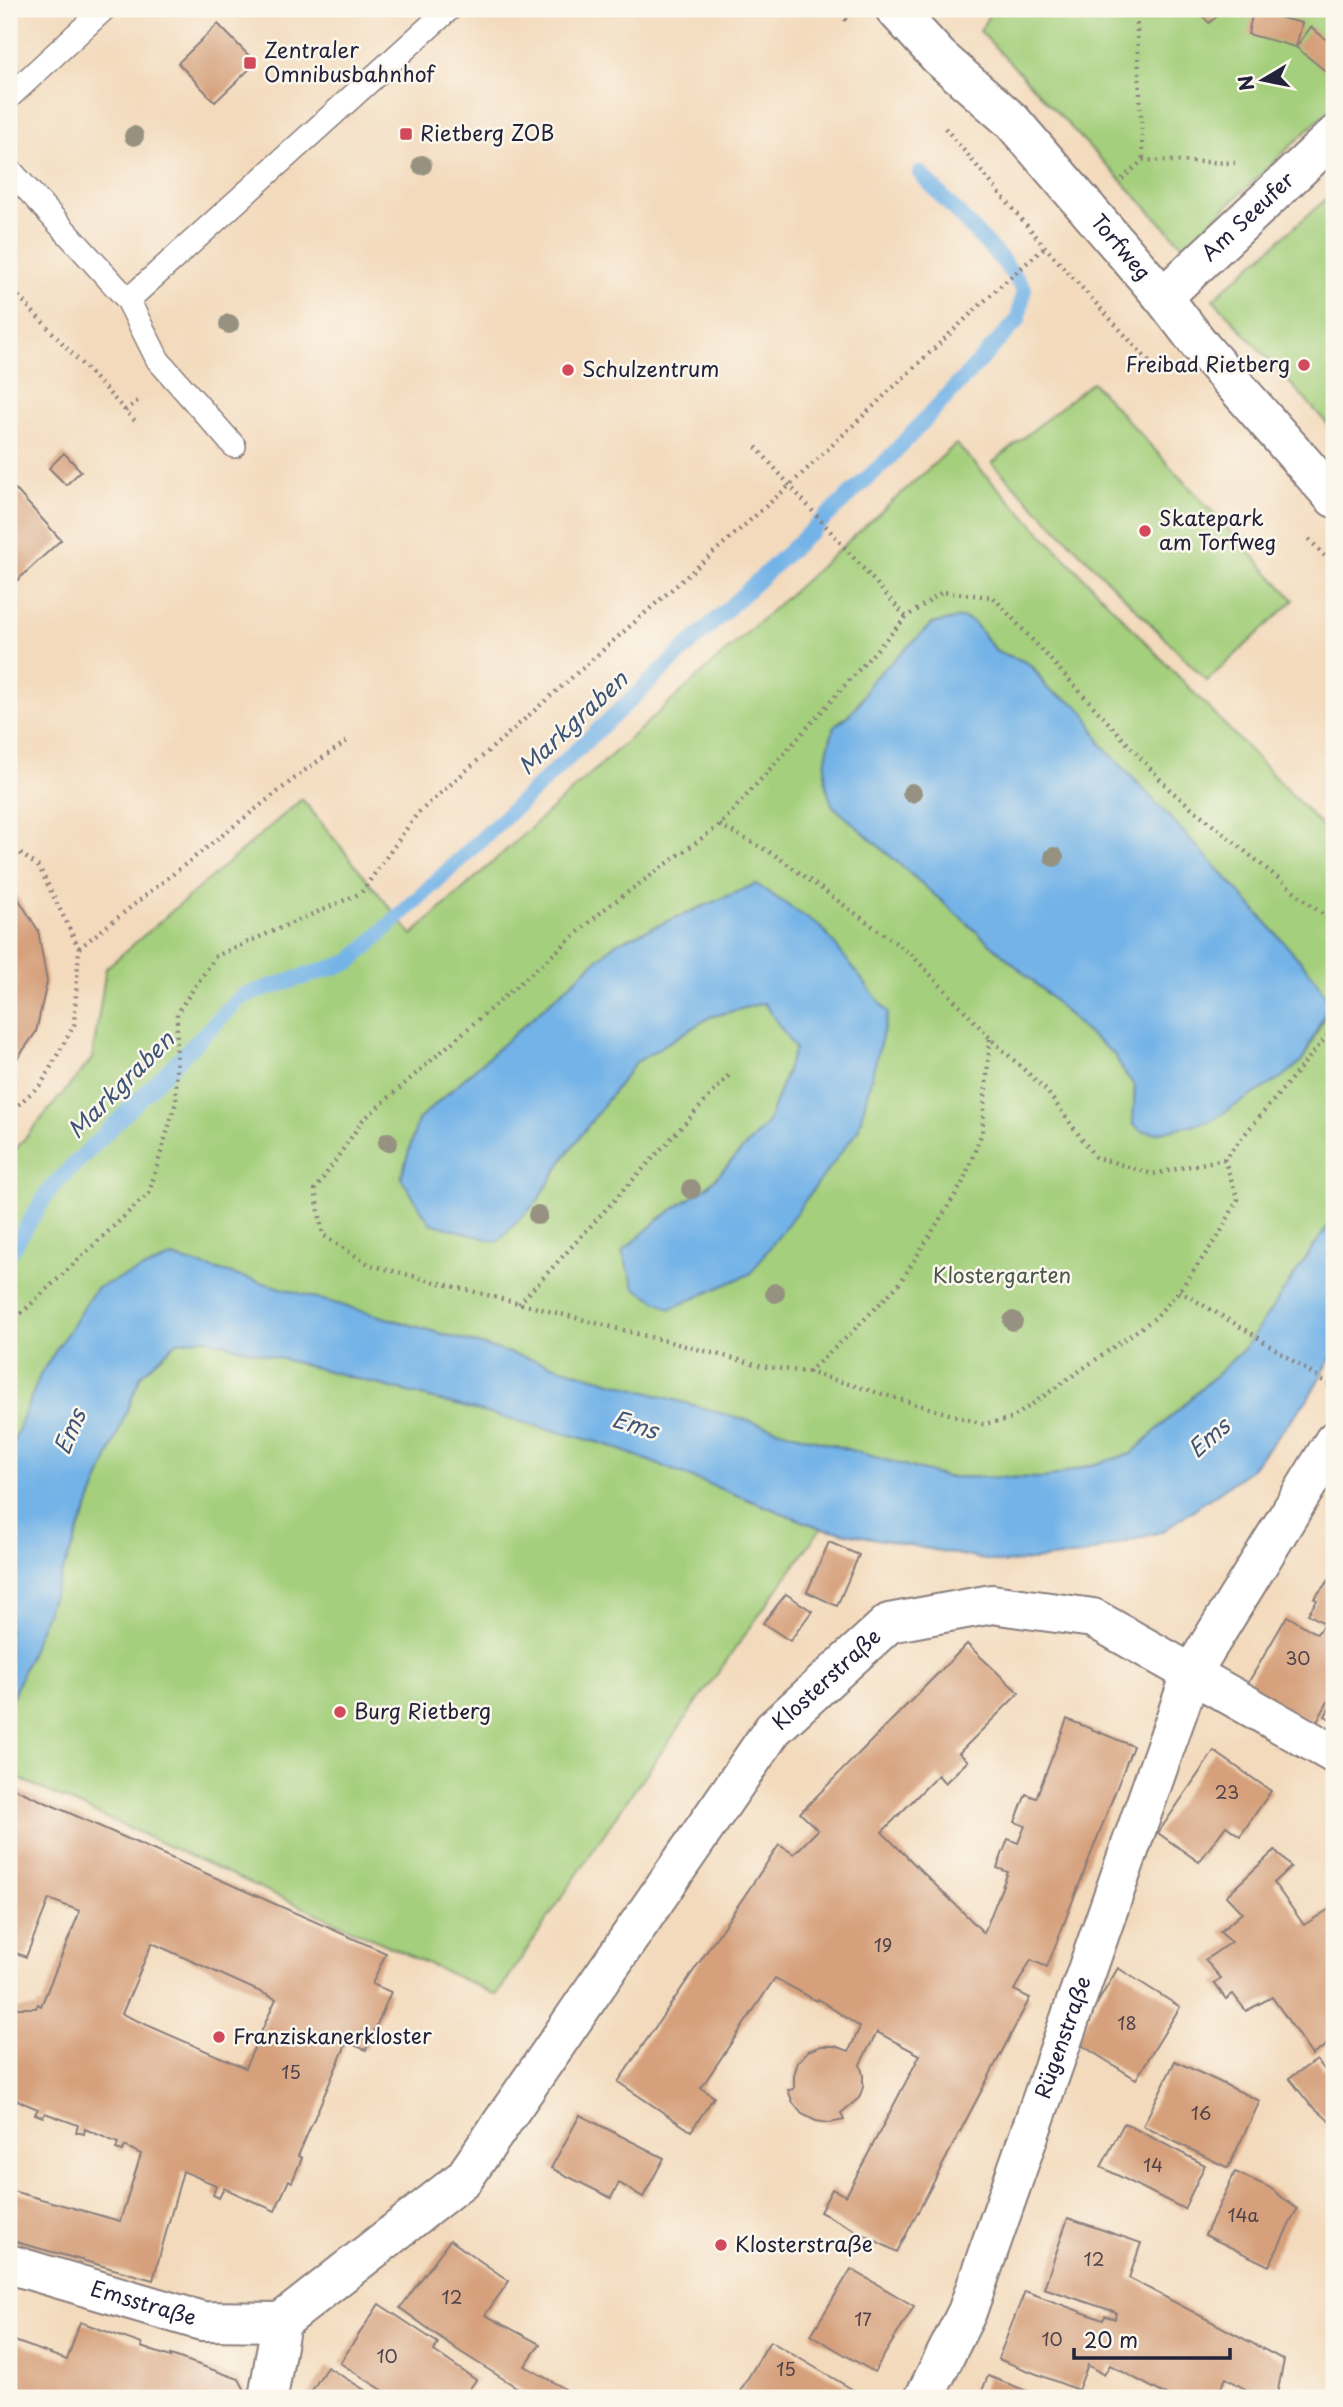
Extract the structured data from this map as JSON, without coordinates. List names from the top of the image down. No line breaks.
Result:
{"streets":{"street":["Am Seeufer","Torfweg","Klosterstraße","Rügenstraße","Emsstraße"]},"crossings":[["Am Seeufer","Torfweg"],["Klosterstraße","Rügenstraße"],["Klosterstraße","Emsstraße"]],"water":["Markgraben","Ems"],"parks":["Klostergarten"],"places":{"transit":["Zentraler Omnibusbahnhof","Rietberg ZOB"],"other":["Freibad Rietberg","Schulzentrum","Skatepark am Torfweg","Burg Rietberg","Franziskanerkloster","Klosterstraße"]},"house_numbers":["30","23","19","18","15","16","14","14a","12","12","17","10","10","15"],"scale_bar":"20 m","north":"left"}
